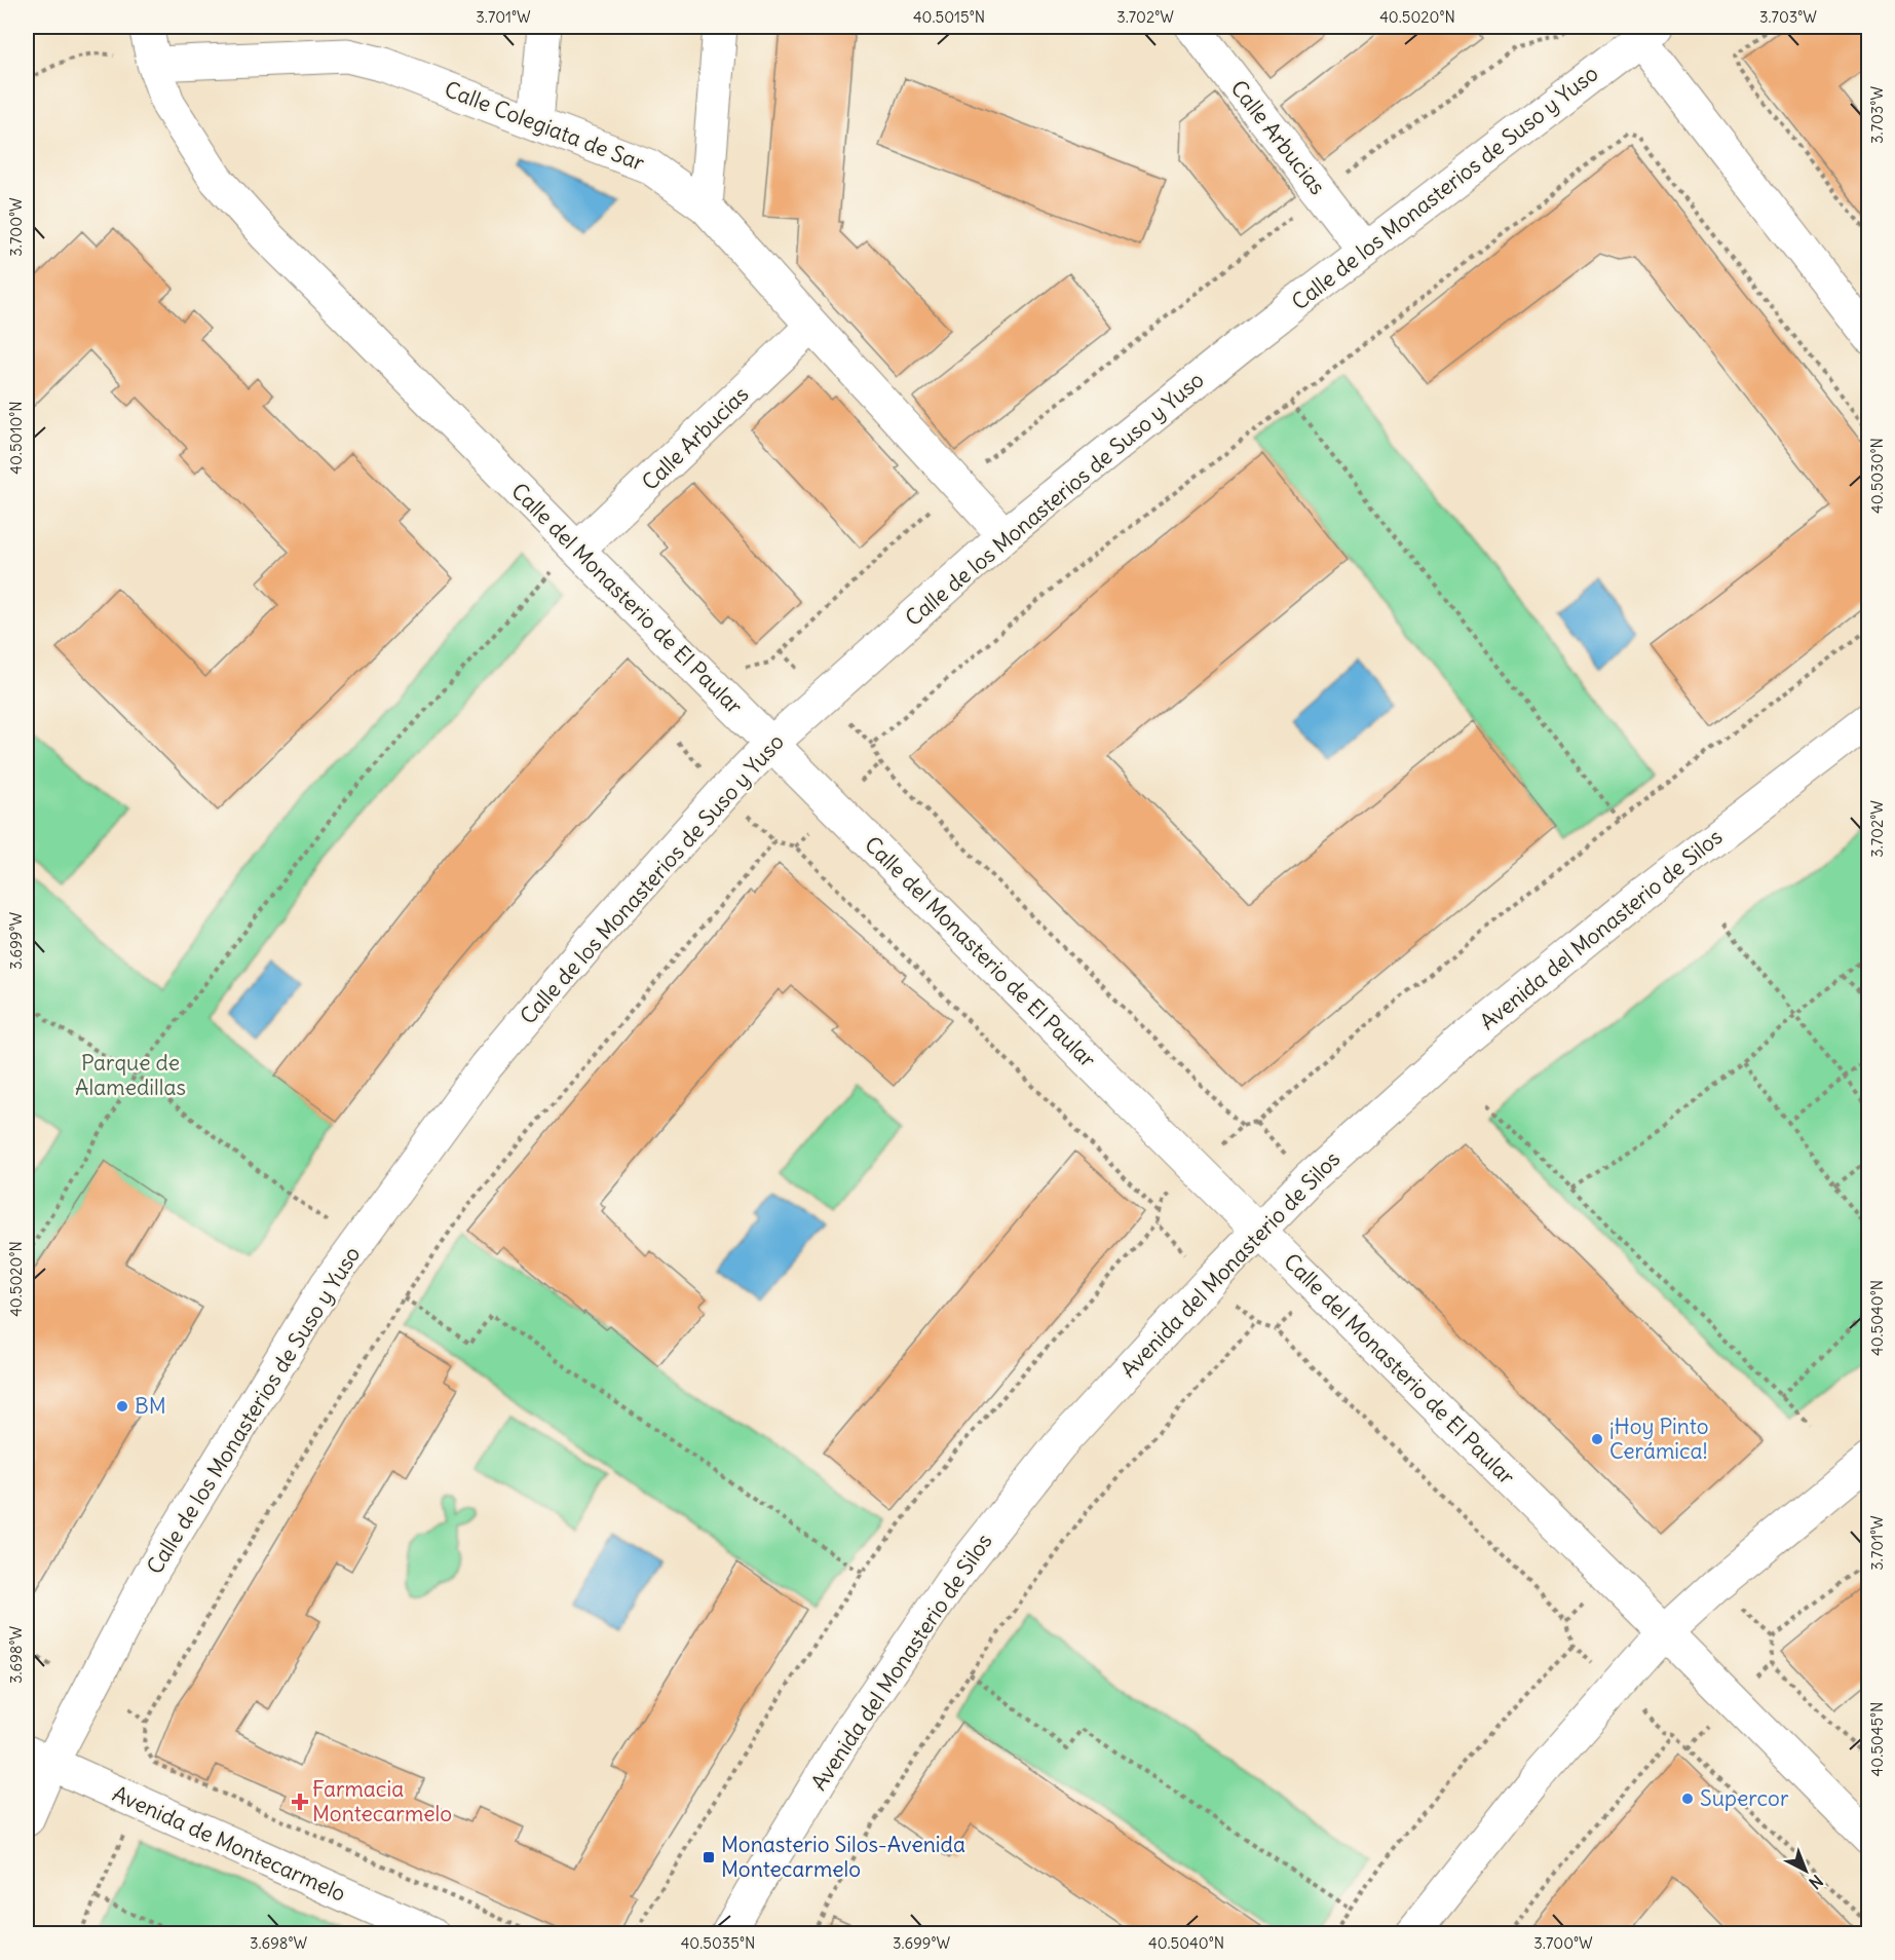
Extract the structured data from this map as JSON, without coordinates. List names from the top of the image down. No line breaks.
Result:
{"streets":{"street":["Calle Colegiata de Sar","Calle Arbucias","Calle de los Monasterios de Suso y Yuso","Calle del Monasterio de El Paular","Avenida del Monasterio de Silos","Avenida de Montecarmelo"]},"crossings":[["Calle Colegiata de Sar","Calle Arbucias"],["Calle Colegiata de Sar","Calle de los Monasterios de Suso y Yuso"],["Calle Colegiata de Sar","Calle del Monasterio de El Paular"],["Calle Arbucias","Calle de los Monasterios de Suso y Yuso"],["Calle Arbucias","Calle del Monasterio de El Paular"],["Calle de los Monasterios de Suso y Yuso","Calle del Monasterio de El Paular"],["Calle de los Monasterios de Suso y Yuso","Avenida de Montecarmelo"],["Calle del Monasterio de El Paular","Avenida del Monasterio de Silos"]],"parks":["Parque de Alamedillas"],"places":{"other":["BM","¡Hoy Pinto Cerámica!","Supercor"],"health":["Farmacia Montecarmelo"],"transit":["Monasterio Silos-Avenida Montecarmelo"]},"north":"bottom right","coordinates":["3.701°W","40.5015°N","3.702°W","40.5020°N","3.703°W","3.700°W","40.5010°N","40.5030°N","3.699°W","40.5040°N","3.698°W","40.5045°N","40.5035°N"]}
